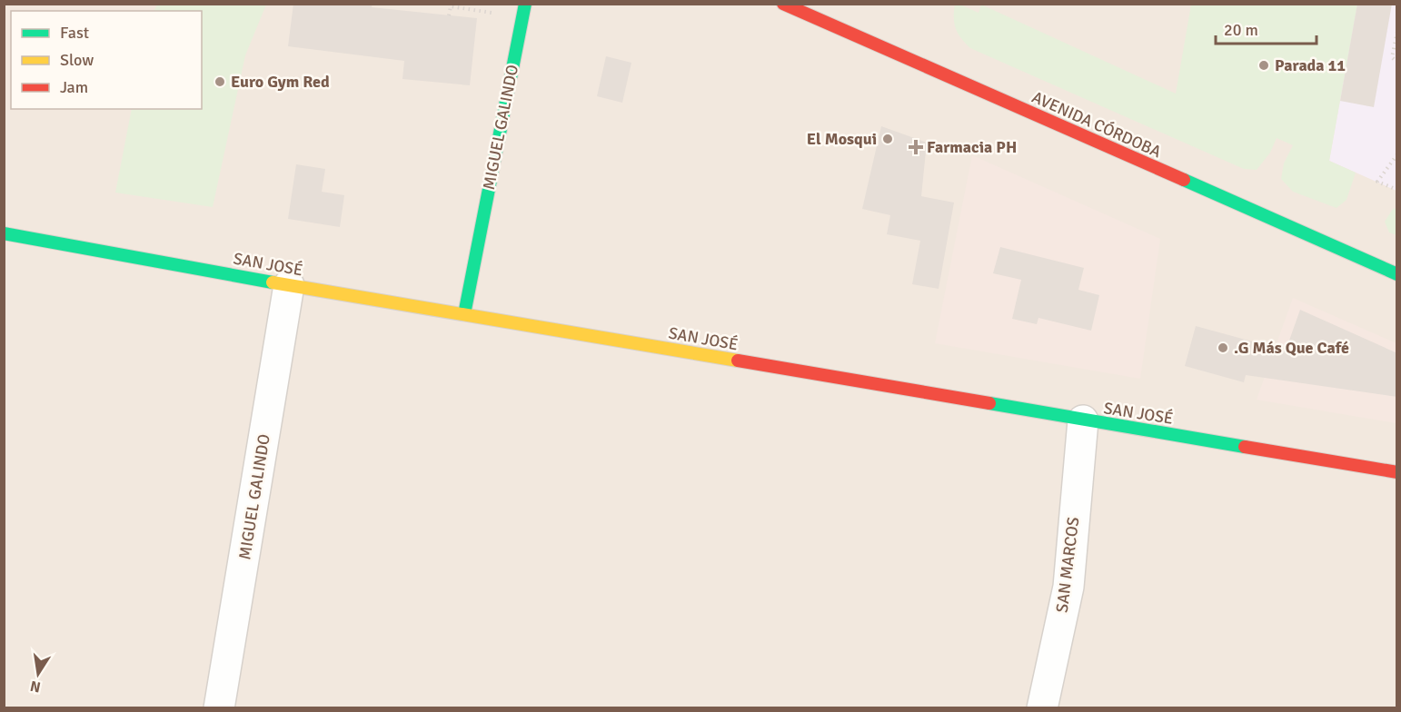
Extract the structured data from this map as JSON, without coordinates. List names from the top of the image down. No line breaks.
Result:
{"streets":{"street":["AVENIDA CÓRDOBA","MIGUEL GALINDO","SAN JOSÉ","SAN MARCOS"]},"crossings":[["MIGUEL GALINDO","SAN JOSÉ"],["SAN JOSÉ","SAN MARCOS"]],"places":{"other":["Parada 11","Euro Gym Red","El Mosqui",".G Más Que Café"],"health":["Farmacia PH"]},"legend":["Fast","Slow","Jam"],"scale_bar":"20 m","north":"bottom"}
